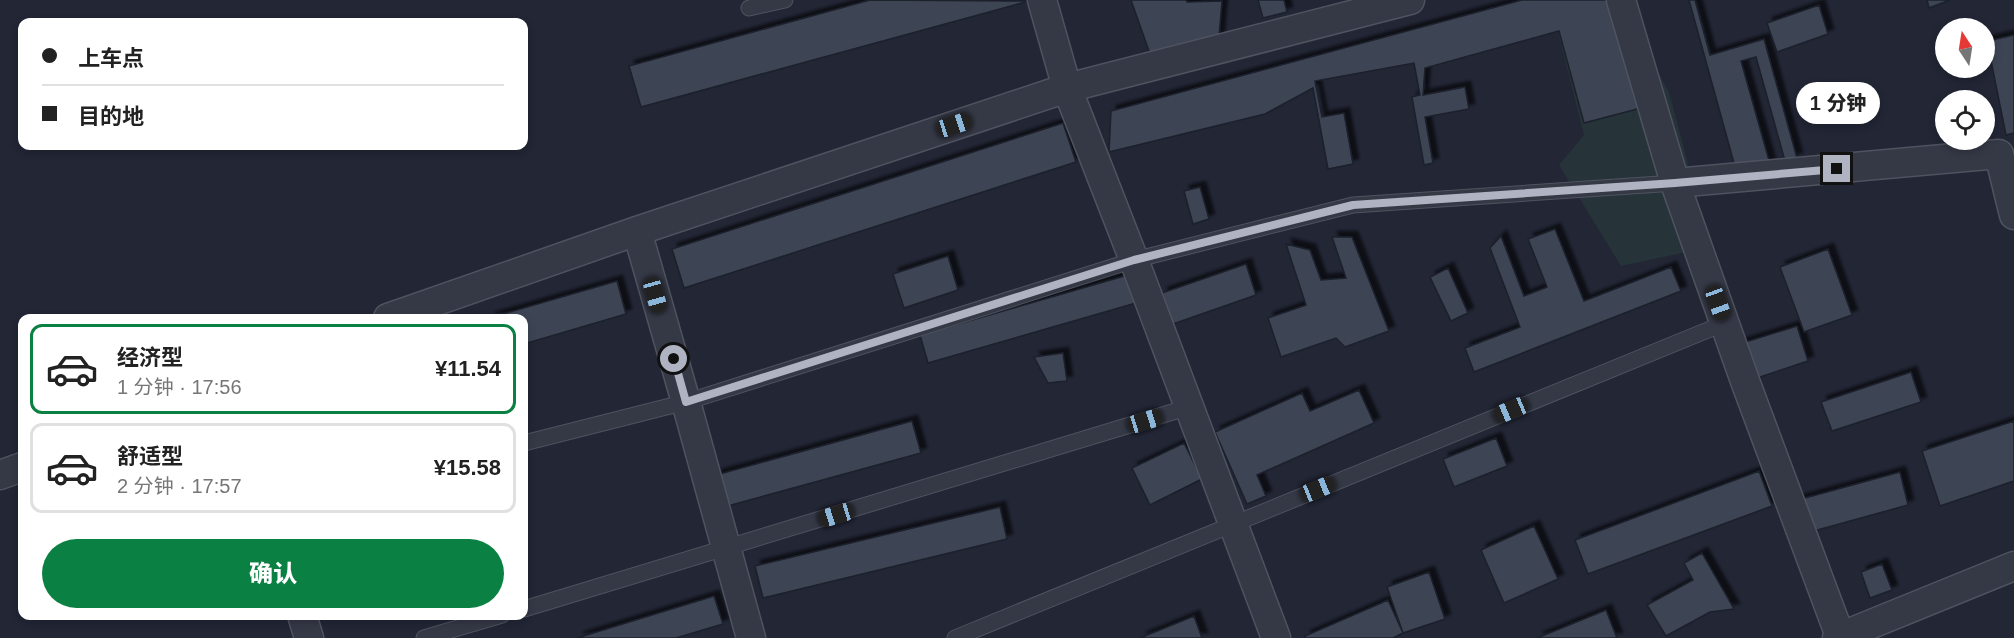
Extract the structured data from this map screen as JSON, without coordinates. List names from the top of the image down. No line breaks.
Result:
{"north":"top","page":{"banner":["上车点","目的地"],"bubble":"1 分钟","list":[{"name":"经济型","note":"1 分钟 · 17:56","value":"¥11.54"},{"name":"舒适型","note":"2 分钟 · 17:57","value":"¥15.58"}],"buttons":"确认"}}
